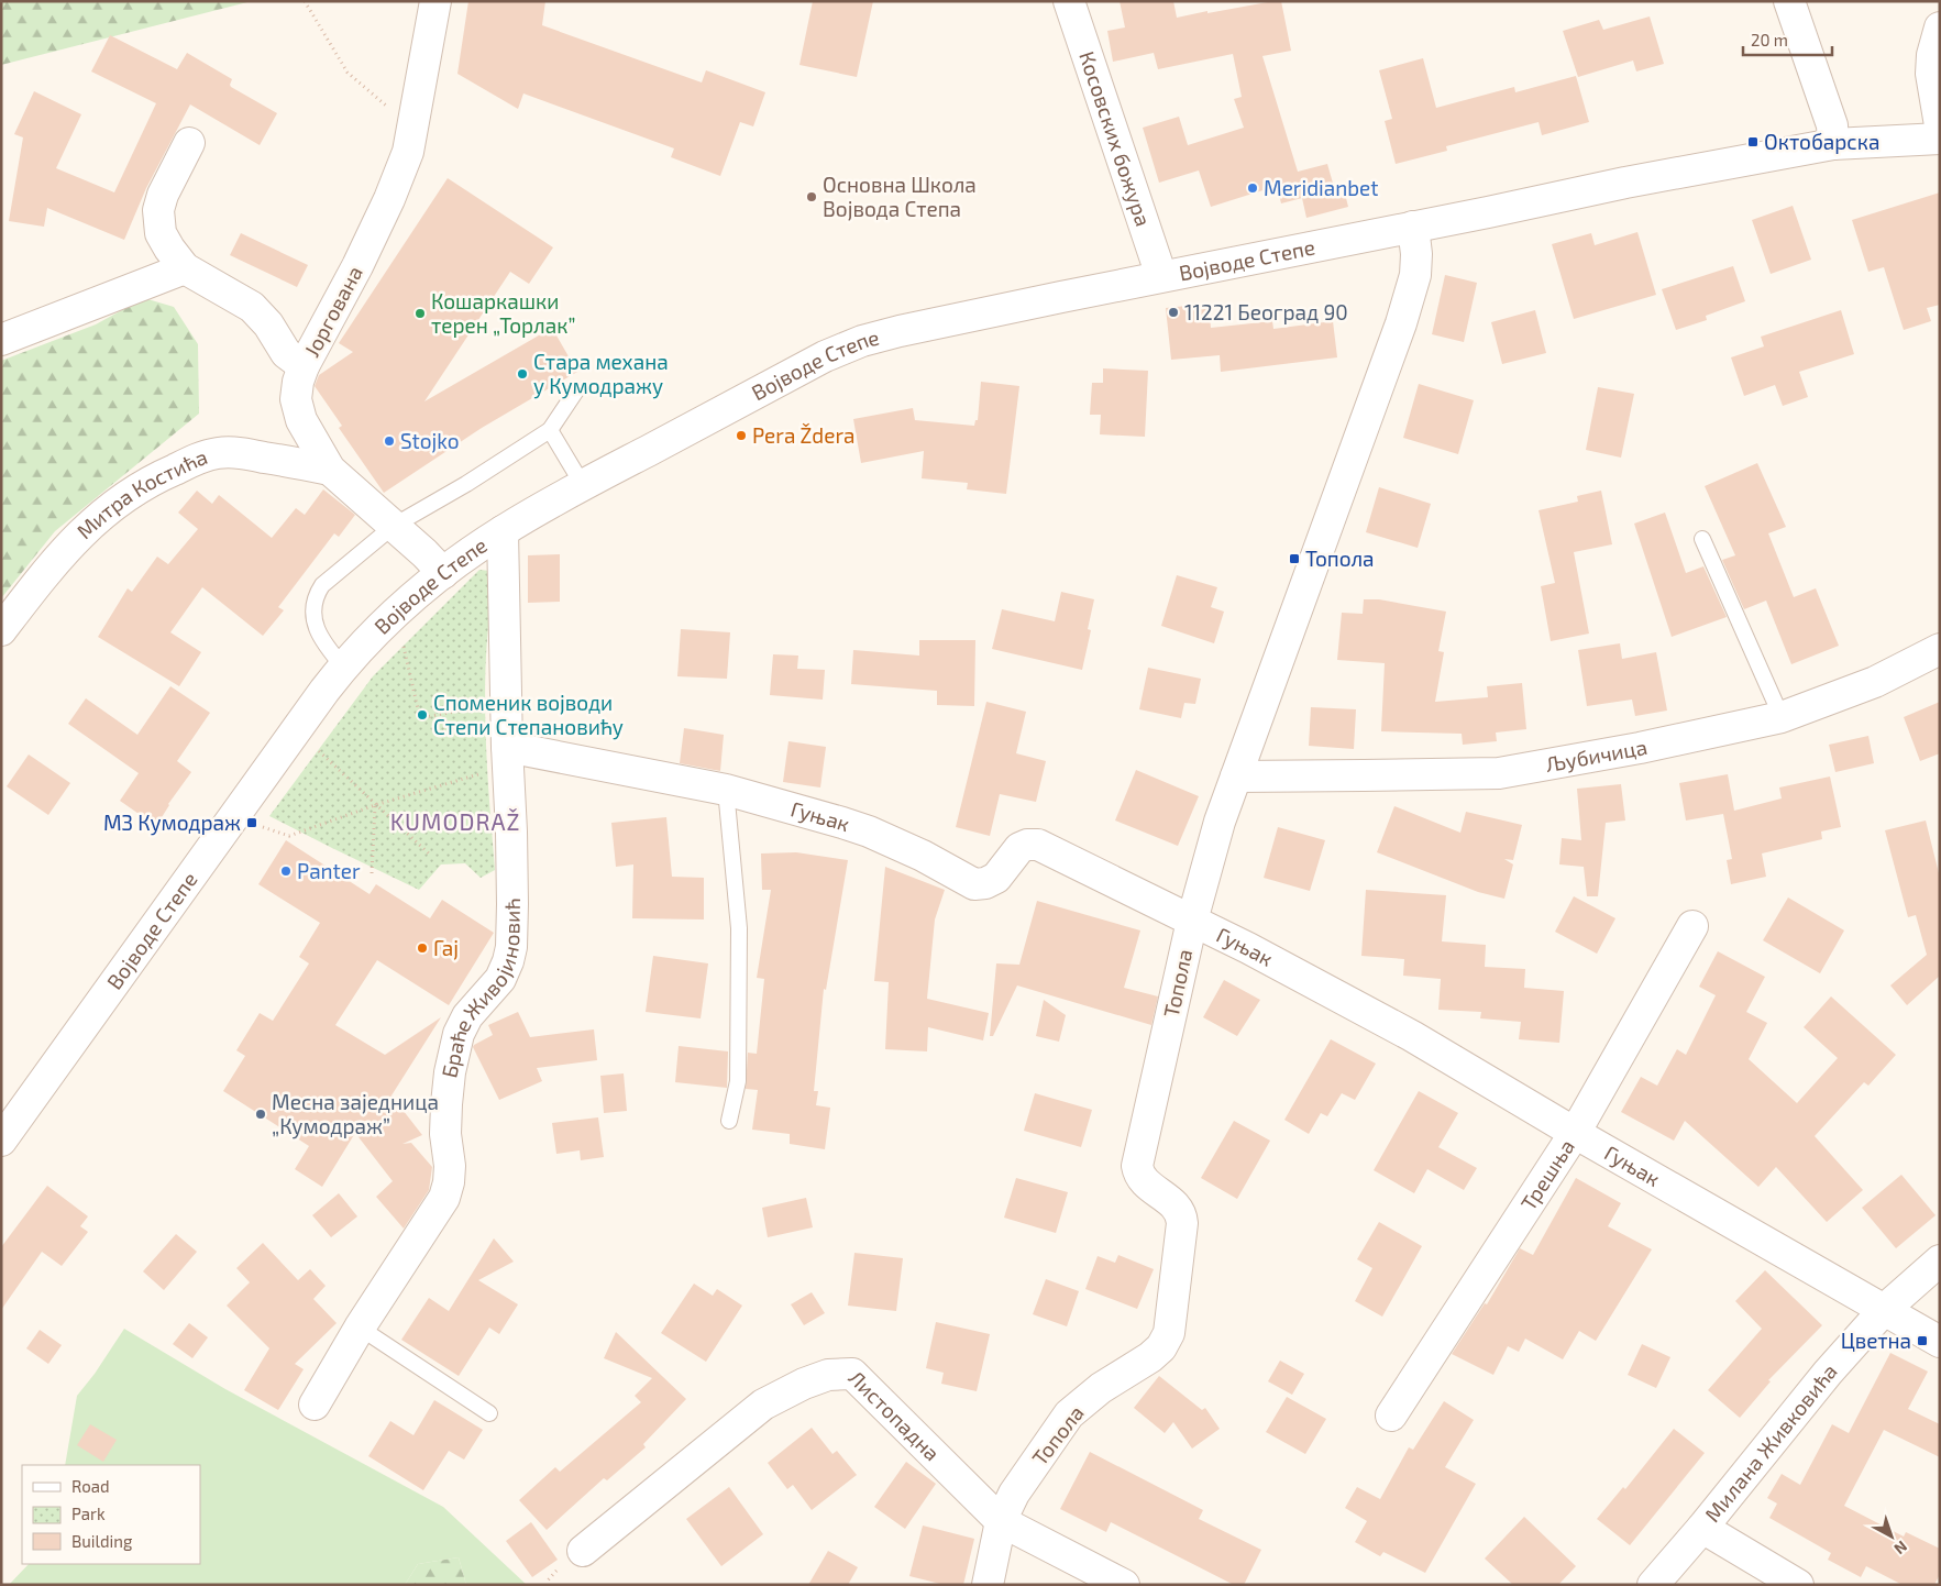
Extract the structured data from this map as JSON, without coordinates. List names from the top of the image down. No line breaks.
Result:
{"streets":{"street":["Косовских божура","Војводе Степе","Јоргована","Митра Костића","Љубичица","Гуњак","Топола","Браће Живојиновић","Трешња","Листопадна","Милана Живковића"]},"crossings":[["Косовских божура","Војводе Степе"],["Војводе Степе","Јоргована"],["Војводе Степе","Топола"],["Војводе Степе","Браће Живојиновић"],["Јоргована","Митра Костића"],["Љубичица","Топола"],["Гуњак","Топола"],["Гуњак","Браће Живојиновић"],["Гуњак","Трешња"],["Гуњак","Милана Живковића"],["Топола","Листопадна"]],"districts":["KUMODRAŽ"],"places":{"transit":["Октобарска","Топола","МЗ Кумодраж","Цветна"],"other":["Meridianbet","Основна Школа Војвода Степа","11221 Београд 90","Кошаркашки терен „Торлак”","Стара механа у Кумодражу","Pera Ždera","Stojko","Споменик војводи Степи Степановићу","Panter","Гај","Месна заједница „Кумодраж”"]},"legend":["Road","Park","Building"],"scale_bar":"20 m","north":"bottom right"}
